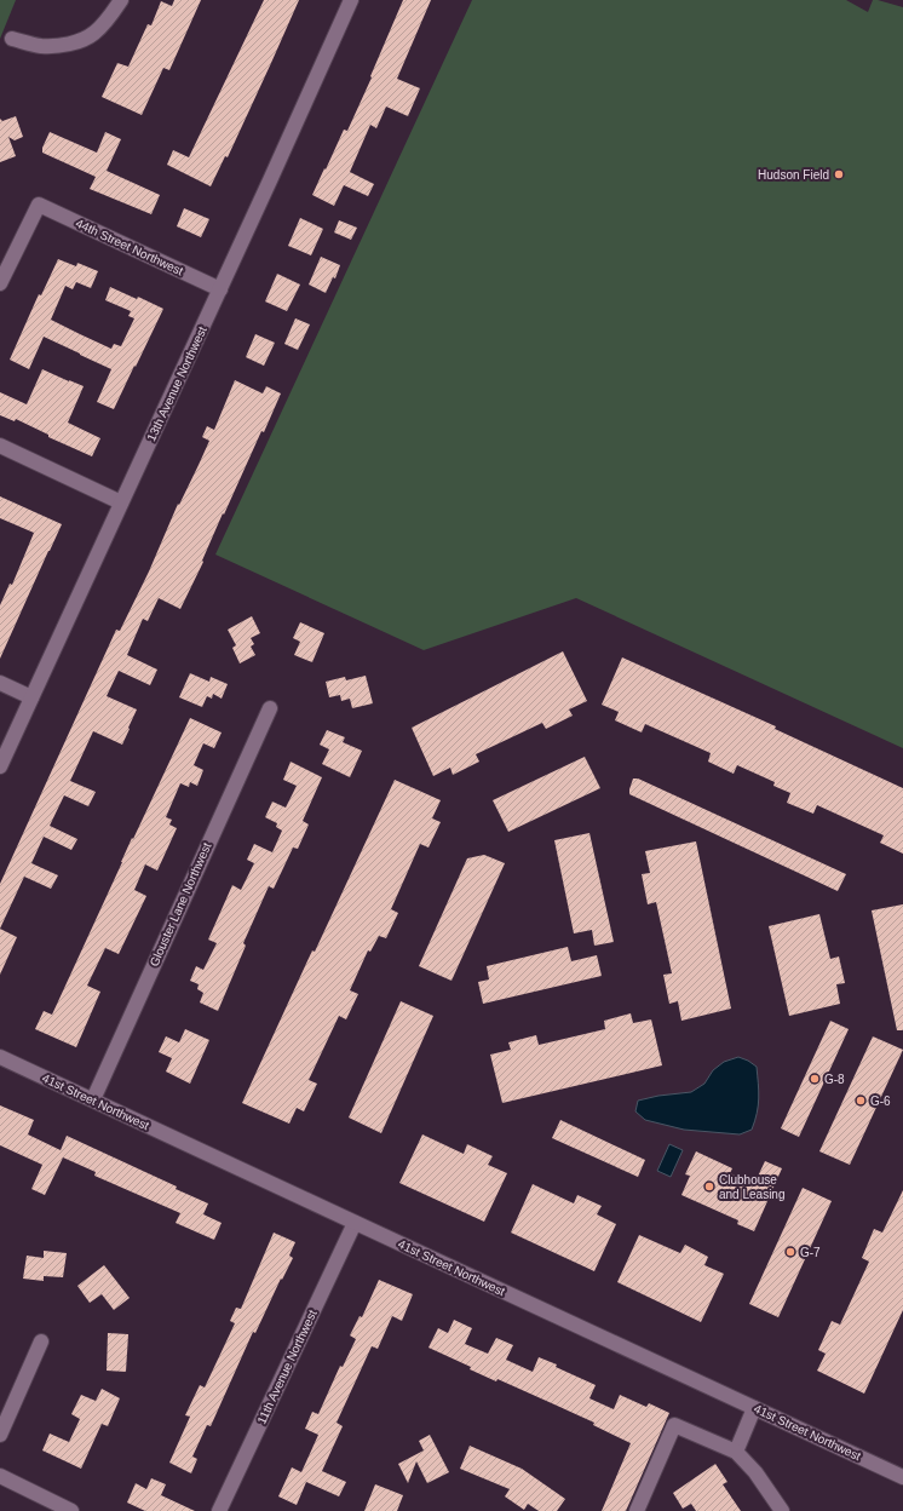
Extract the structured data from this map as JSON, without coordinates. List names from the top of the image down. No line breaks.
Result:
{"streets":{"street":["44th Street Northwest","13th Avenue Northwest","Glouster Lane Northwest","41st Street Northwest","11th Avenue Northwest"]},"crossings":[["44th Street Northwest","13th Avenue Northwest"],["Glouster Lane Northwest","41st Street Northwest"],["41st Street Northwest","11th Avenue Northwest"]],"places":["Hudson Field","G-8","G-6","Clubhouse and Leasing","G-7"]}
